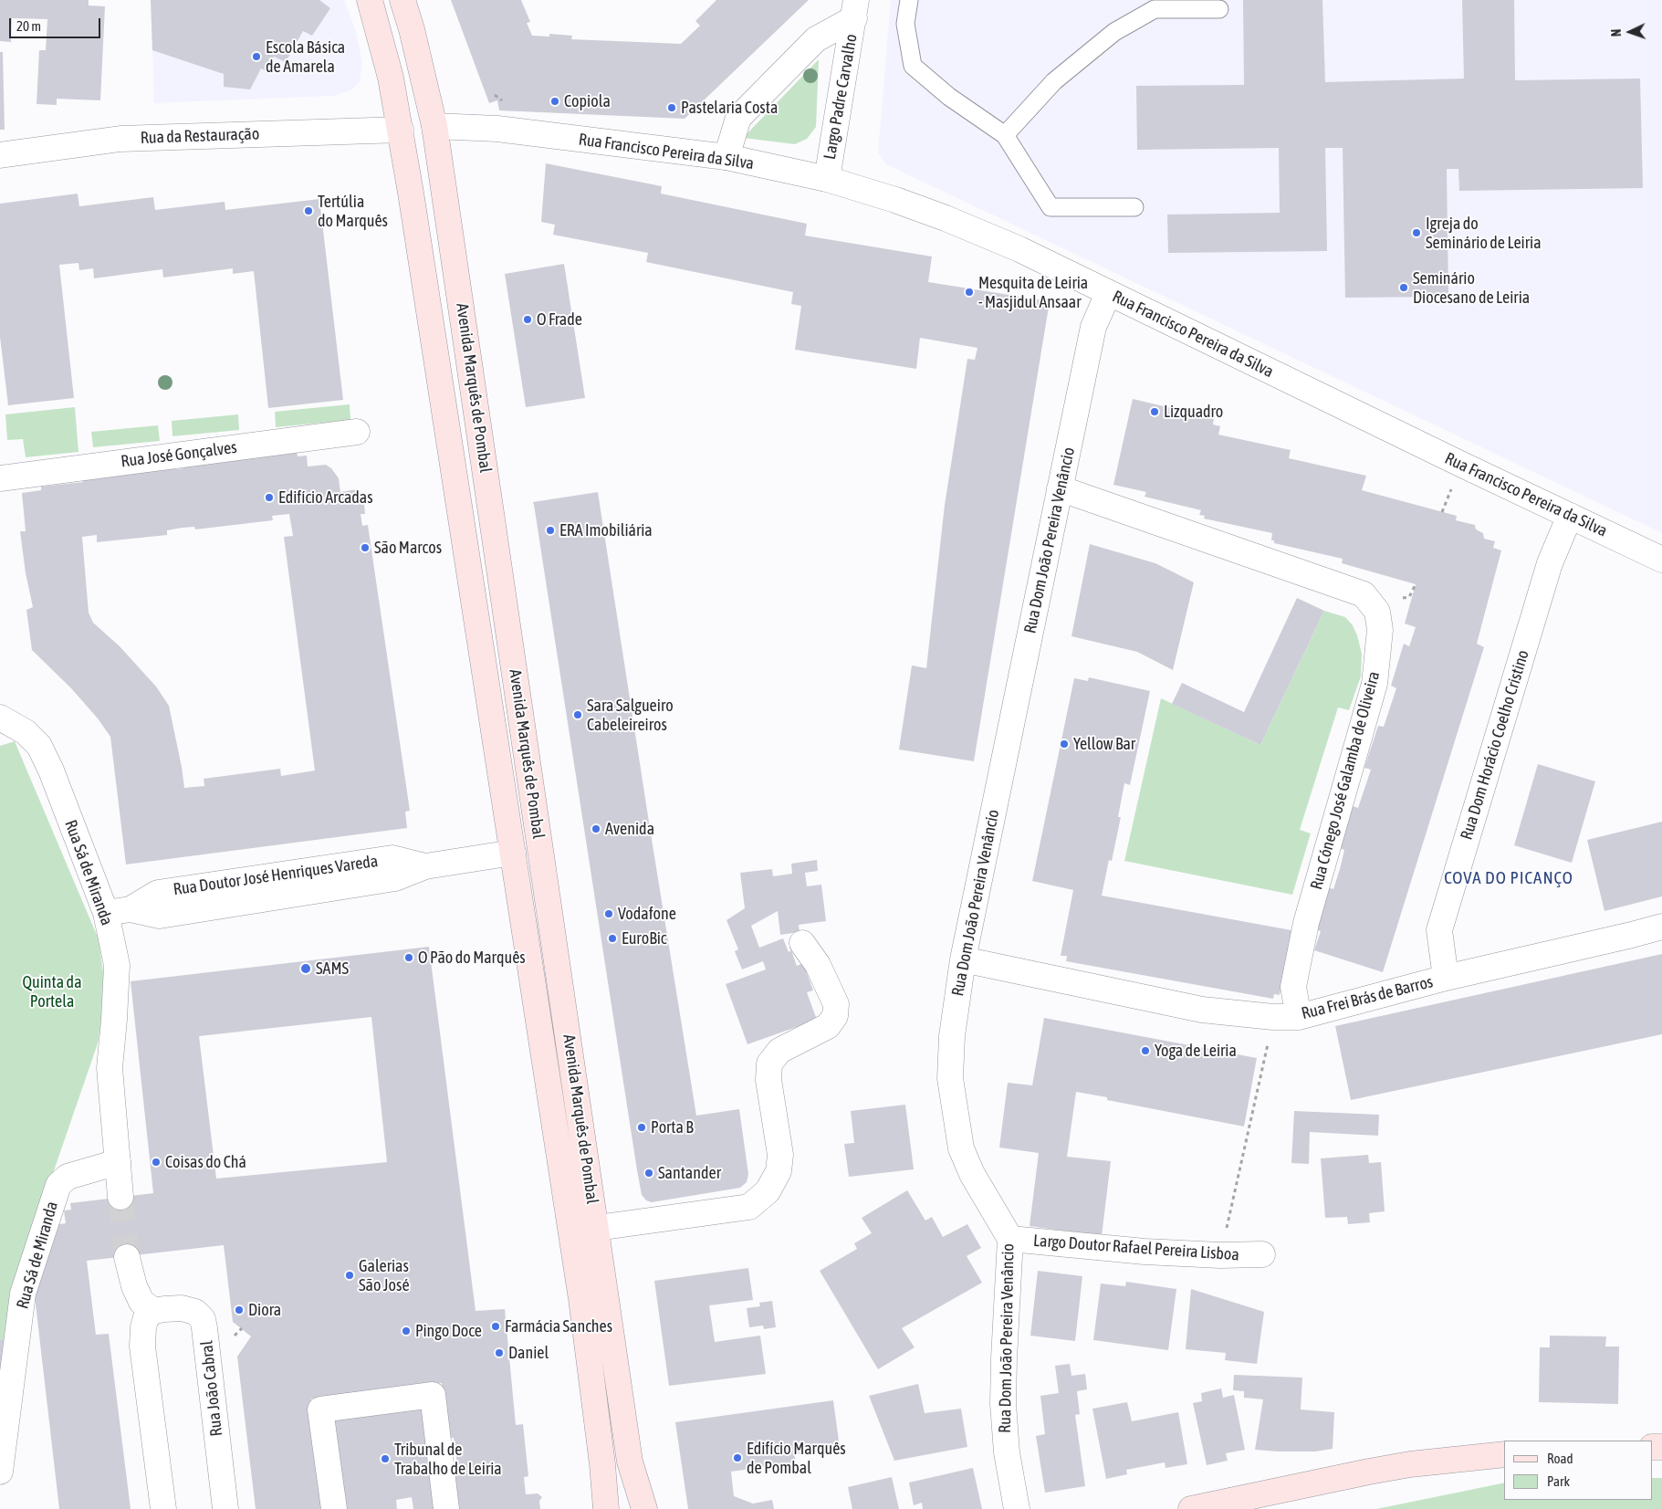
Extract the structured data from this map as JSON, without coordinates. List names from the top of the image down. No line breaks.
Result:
{"streets":{"main road":["Avenida Marquês de Pombal"],"street":["Largo Padre Carvalho","Rua da Restauração","Rua Francisco Pereira da Silva","Rua José Gonçalves","Rua Dom João Pereira Venâncio","Rua Dom Horácio Coelho Cristino","Rua Cónego José Galamba de Oliveira","Rua Sá de Miranda","Rua Doutor José Henriques Vareda","Rua Frei Brás de Barros","Largo Doutor Rafael Pereira Lisboa","Rua João Cabral"]},"crossings":[["Largo Padre Carvalho","Rua Francisco Pereira da Silva"],["Rua da Restauração","Avenida Marquês de Pombal"],["Rua Francisco Pereira da Silva","Avenida Marquês de Pombal"],["Rua Francisco Pereira da Silva","Rua Dom João Pereira Venâncio"],["Rua Francisco Pereira da Silva","Rua Dom Horácio Coelho Cristino"],["Avenida Marquês de Pombal","Rua Doutor José Henriques Vareda"],["Rua Dom João Pereira Venâncio","Rua Cónego José Galamba de Oliveira"],["Rua Dom João Pereira Venâncio","Rua Frei Brás de Barros"],["Rua Dom João Pereira Venâncio","Largo Doutor Rafael Pereira Lisboa"],["Rua Dom Horácio Coelho Cristino","Rua Frei Brás de Barros"],["Rua Cónego José Galamba de Oliveira","Rua Frei Brás de Barros"],["Rua Sá de Miranda","Rua Doutor José Henriques Vareda"]],"districts":["COVA DO PICANÇO"],"parks":["Quinta da Portela"],"places":["Escola Básica de Amarela","Copiola","Pastelaria Costa","Tertúlia do Marquês","Igreja do Seminário de Leiria","Seminário Diocesano de Leiria","Mesquita de Leiria - Masjidul Ansaar","O Frade","Lizquadro","Edifício Arcadas","ERA Imobiliária","São Marcos","Sara Salgueiro Cabeleireiros","Yellow Bar","Avenida","Vodafone","EuroBic","O Pão do Marquês","SAMS","Yoga de Leiria","Porta B","Coisas do Chá","Santander","Galerias São José","Diora","Farmácia Sanches","Pingo Doce","Daniel","Edifício Marquês de Pombal","Tribunal de Trabalho de Leiria"],"legend":["Road","Park"],"scale_bar":"20 m","north":"left"}
